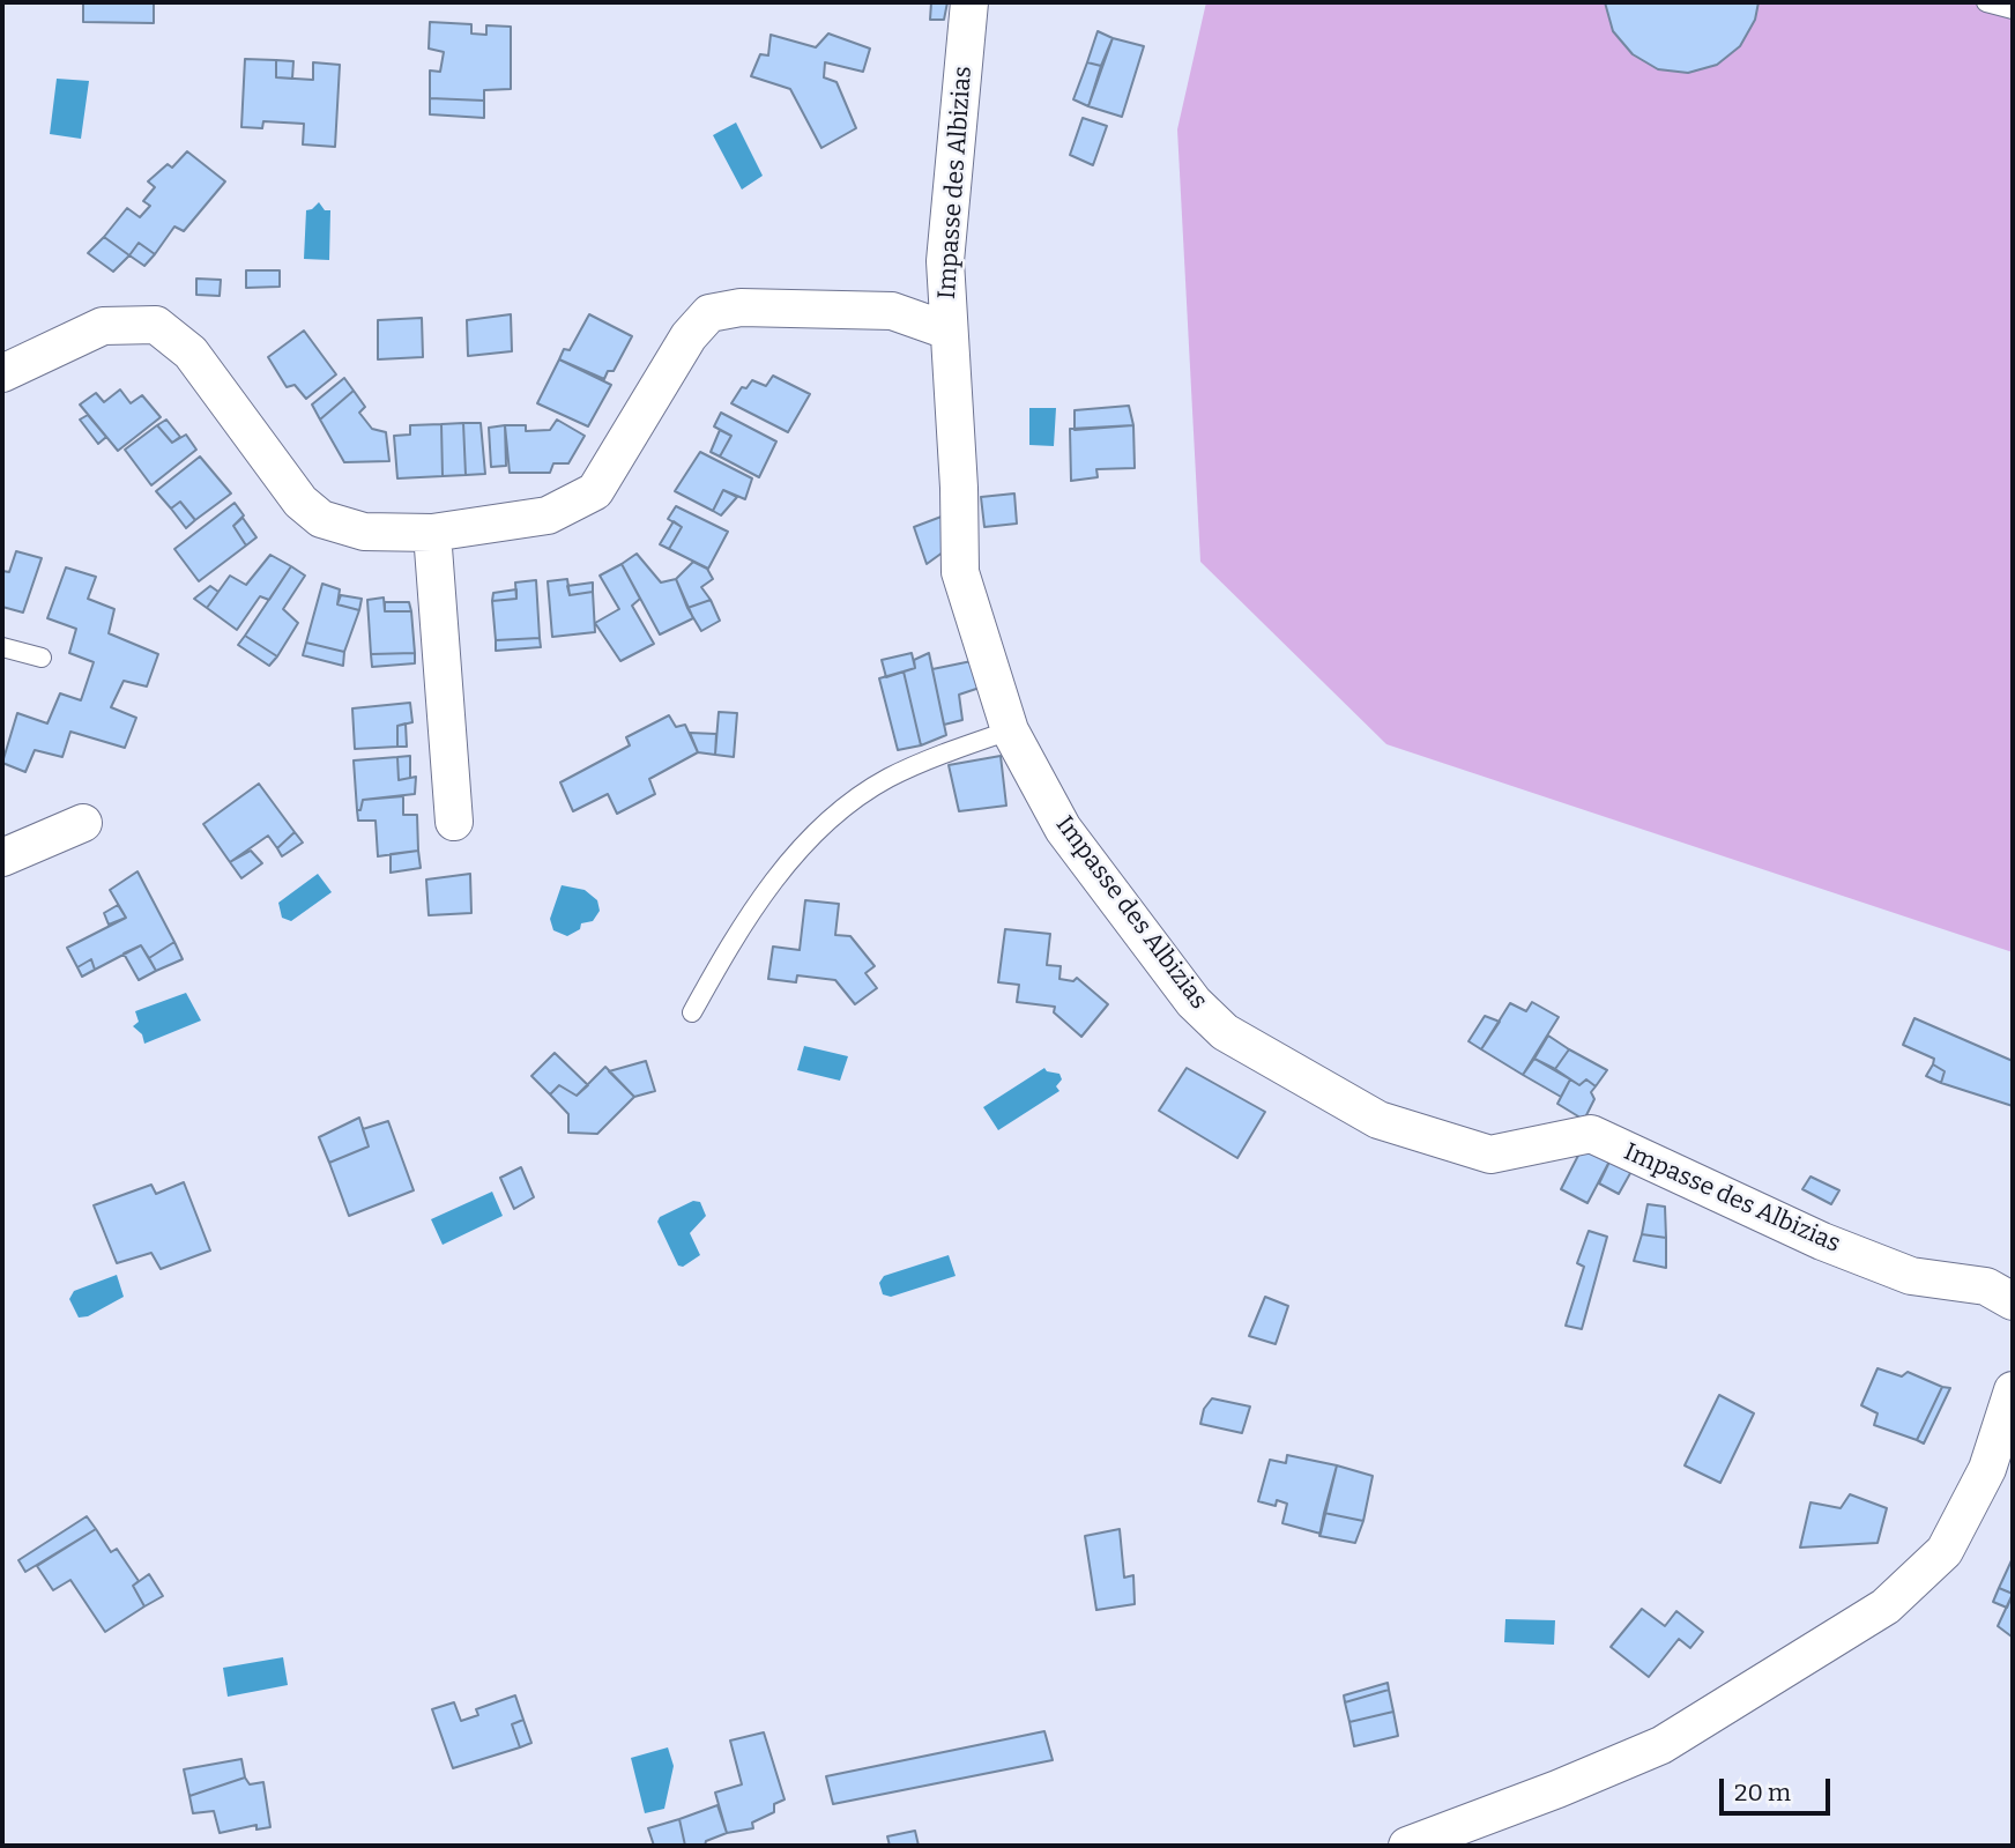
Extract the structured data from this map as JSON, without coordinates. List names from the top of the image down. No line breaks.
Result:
{"streets":{"street":["Impasse des Albizias"]},"scale_bar":"20 m"}
